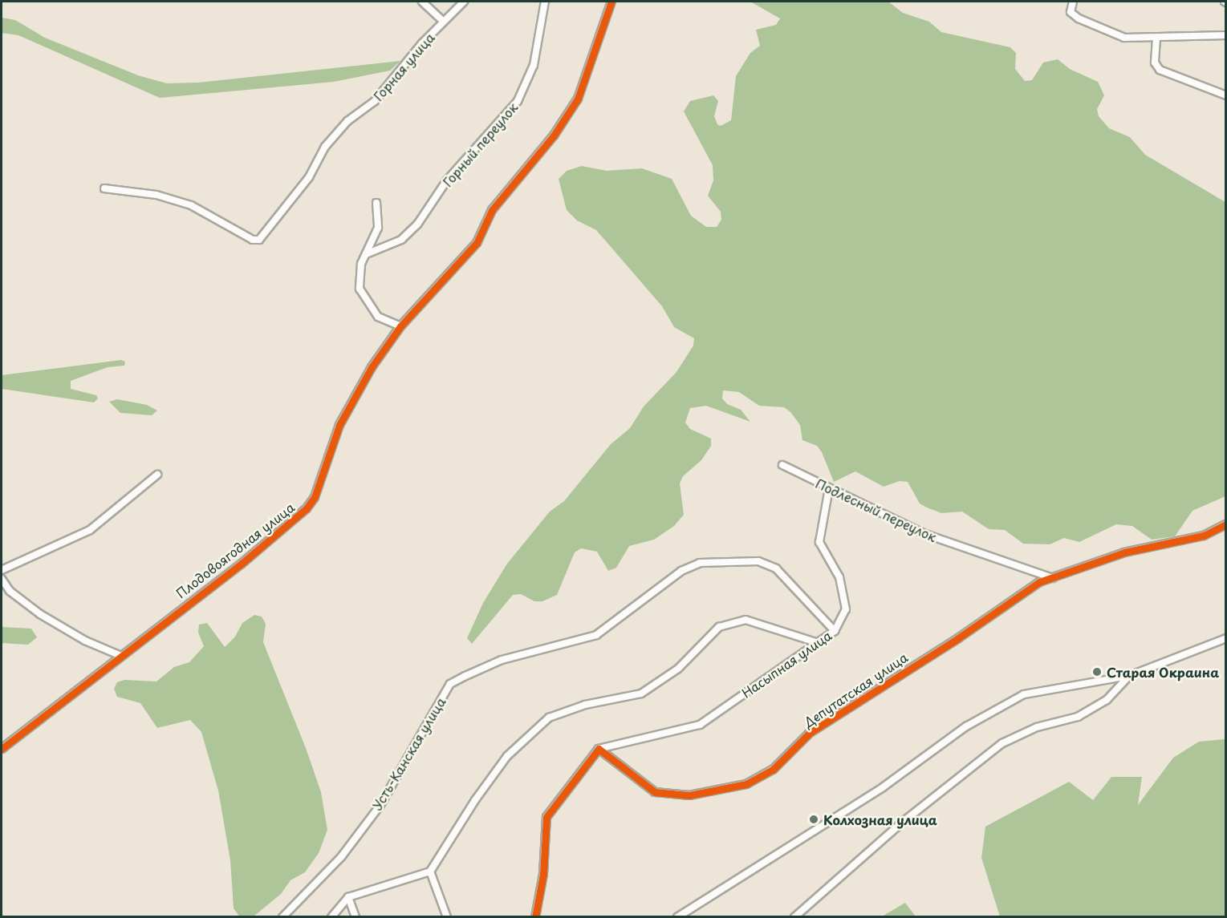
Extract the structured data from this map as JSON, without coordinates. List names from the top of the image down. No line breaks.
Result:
{"streets":{"street":["Горная улица","Горный переулок","Подлесный переулок","Плодовоягодная улица","Насыпная улица","Депутатская улица","Усть-Канская улица"]},"crossings":[["Подлесный переулок","Насыпная улица"],["Подлесный переулок","Депутатская улица"],["Насыпная улица","Депутатская улица"],["Насыпная улица","Усть-Канская улица"]],"places":["Старая Окраина","Колхозная улица"]}
